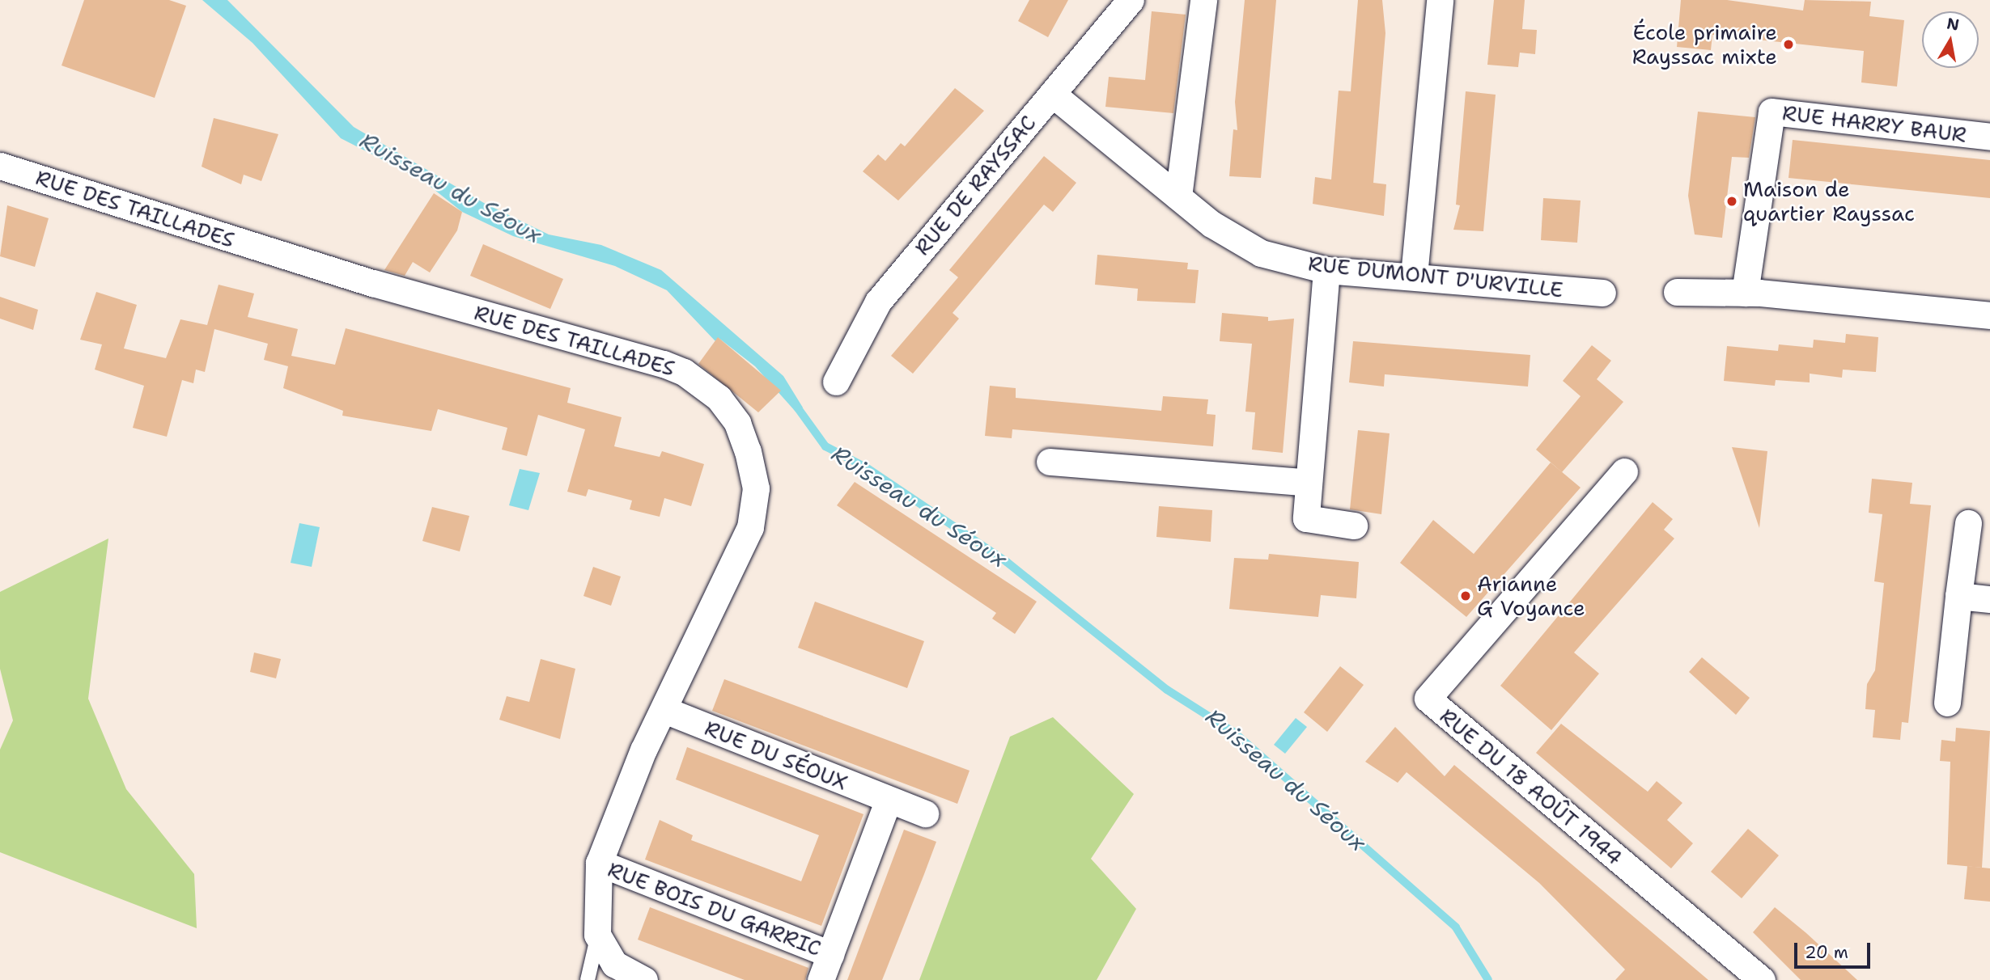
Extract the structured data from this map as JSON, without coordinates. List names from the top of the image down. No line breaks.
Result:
{"streets":{"street":["RUE HARRY BAUR","RUE DE RAYSSAC","RUE DES TAILLADES","RUE DUMONT D'URVILLE","RUE DU SÉOUX","RUE DU 18 AOÛT 1944","RUE BOIS DU GARRIC"]},"crossings":[["RUE DE RAYSSAC","RUE DUMONT D'URVILLE"],["RUE DES TAILLADES","RUE DU SÉOUX"],["RUE DES TAILLADES","RUE BOIS DU GARRIC"]],"water":["Ruisseau du Séoux"],"places":["École primaire Rayssac mixte","Maison de quartier Rayssac","Arianne G Voyance"],"scale_bar":"20 m","north":"top"}
